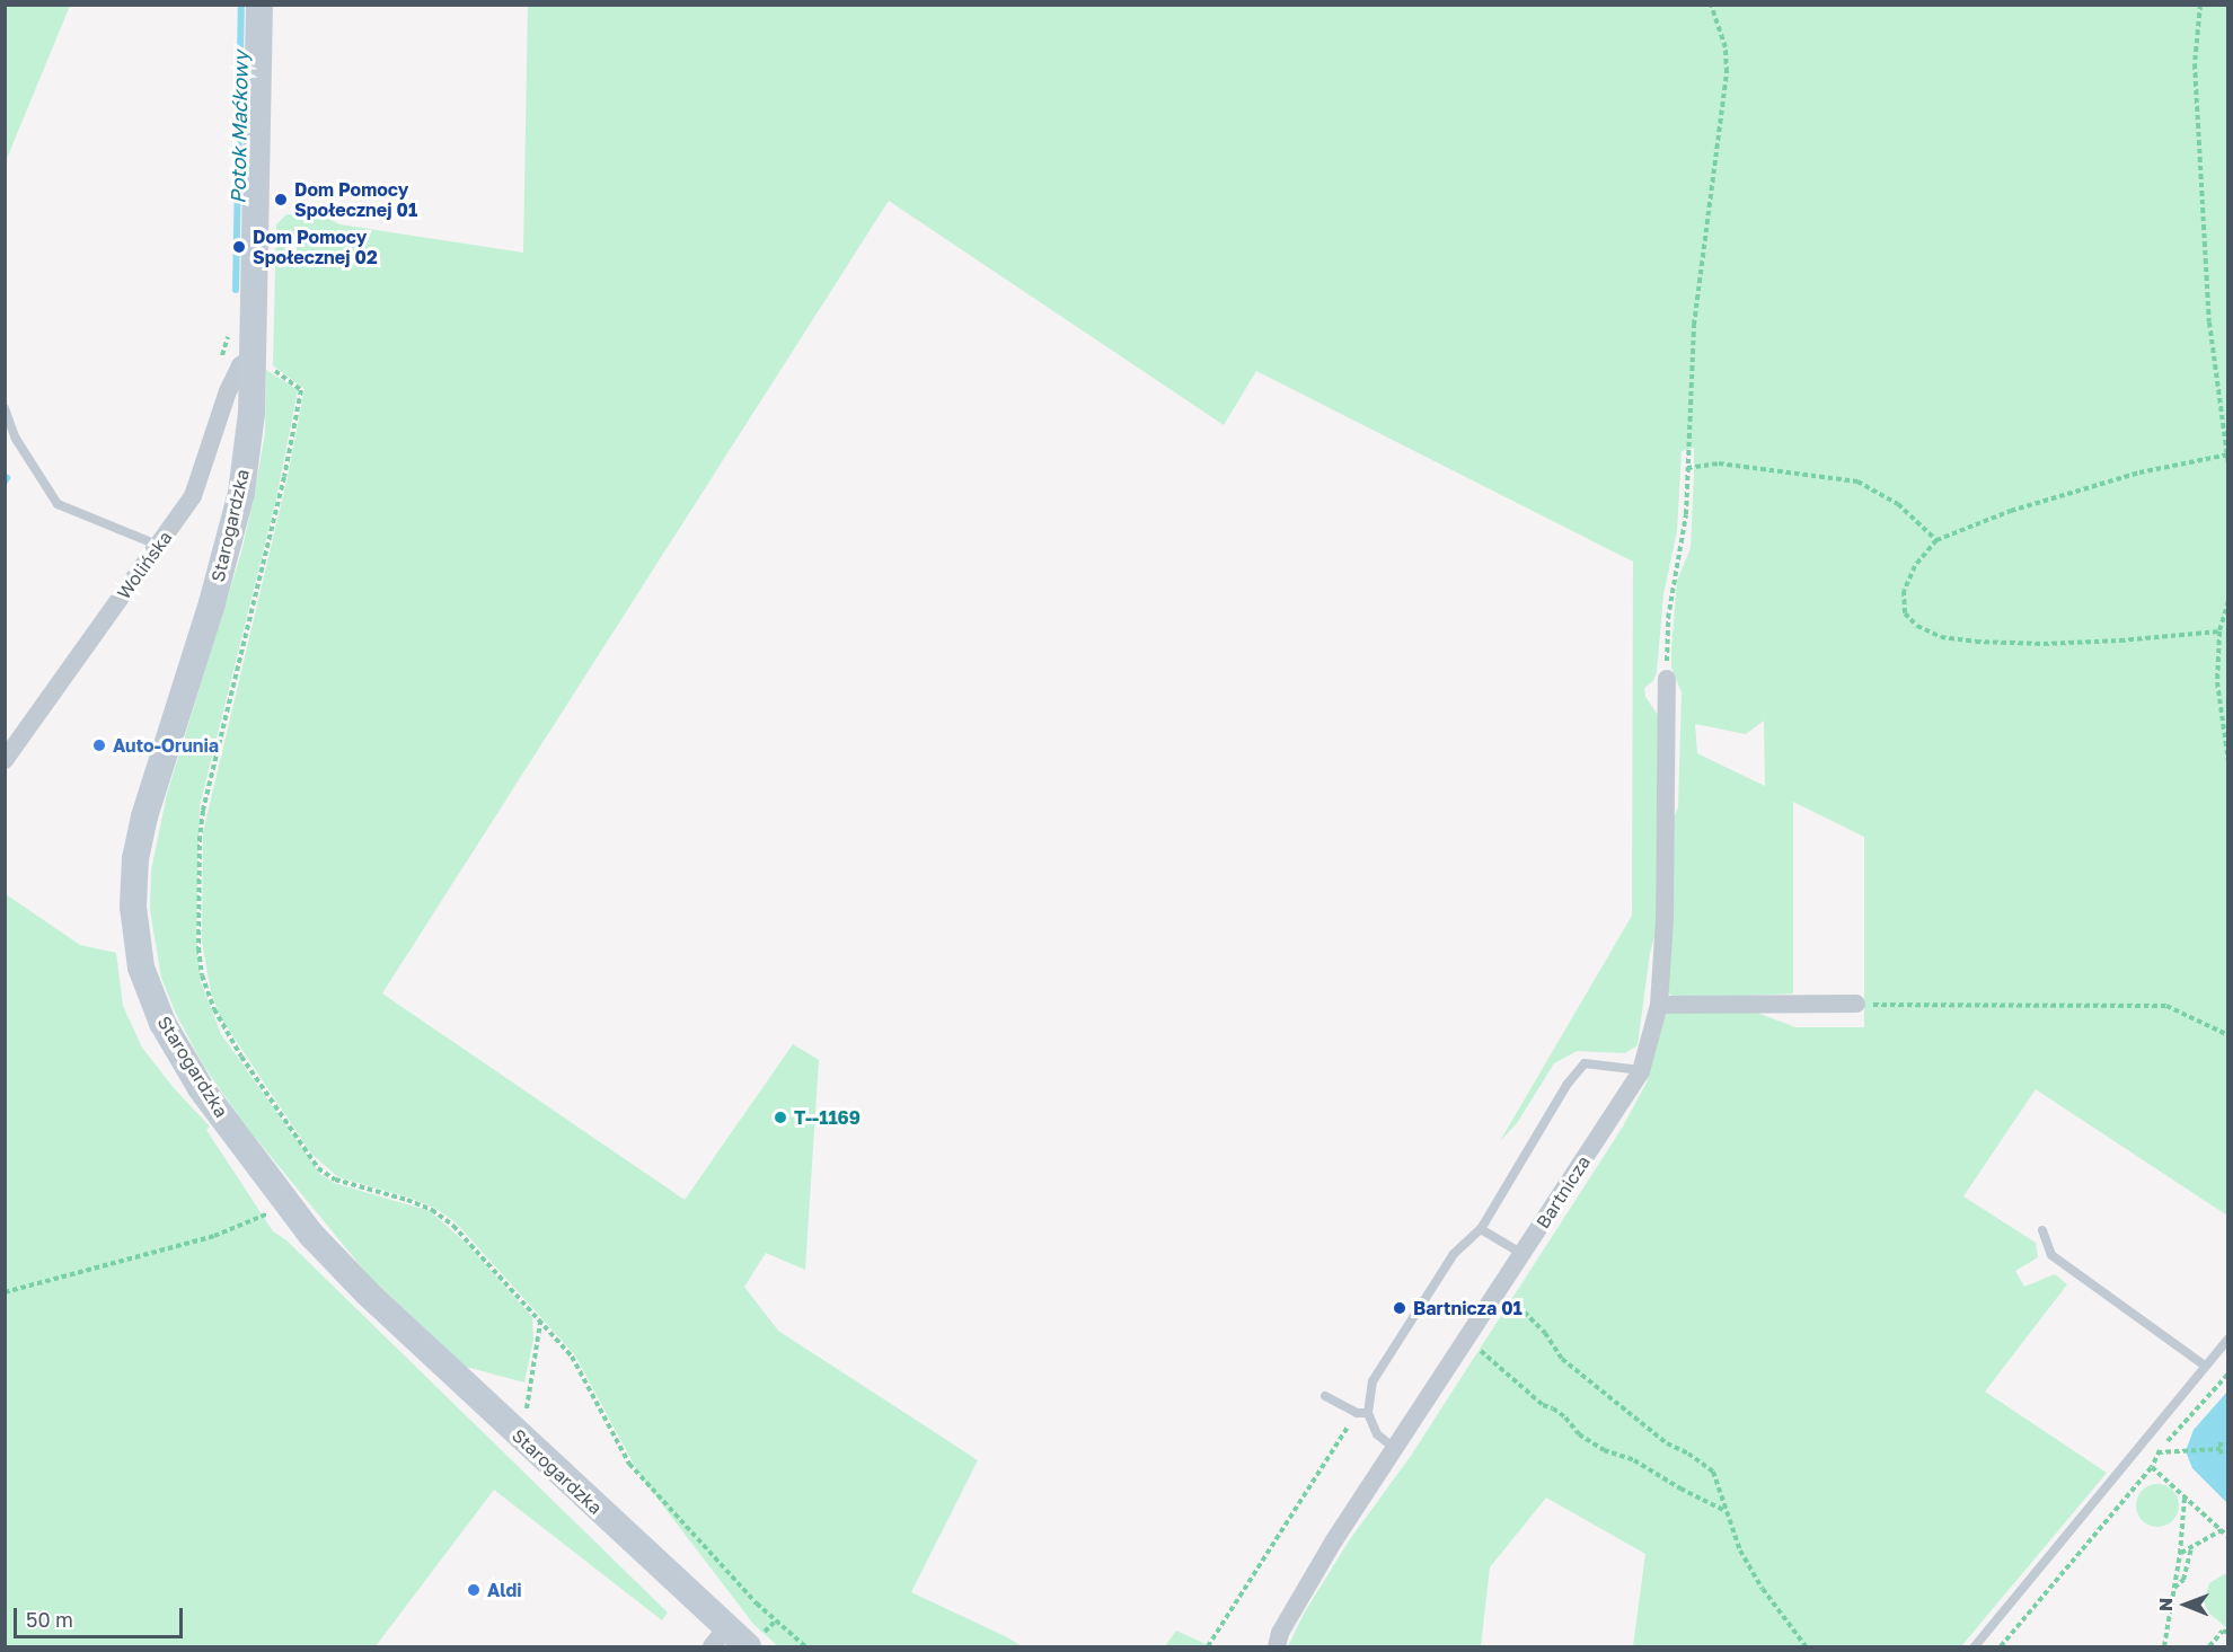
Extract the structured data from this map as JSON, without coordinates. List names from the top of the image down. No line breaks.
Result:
{"streets":{"main road":["Starogardzka"],"street":["Wolińska","Bartnicza"]},"crossings":[["Starogardzka","Wolińska"]],"water":["Potok Maćkowy"],"places":["Dom Pomocy Społecznej 01","Dom Pomocy Społecznej 02","Auto-Orunia","T--1169","Bartnicza 01","Aldi"],"scale_bar":"50 m","north":"left"}
